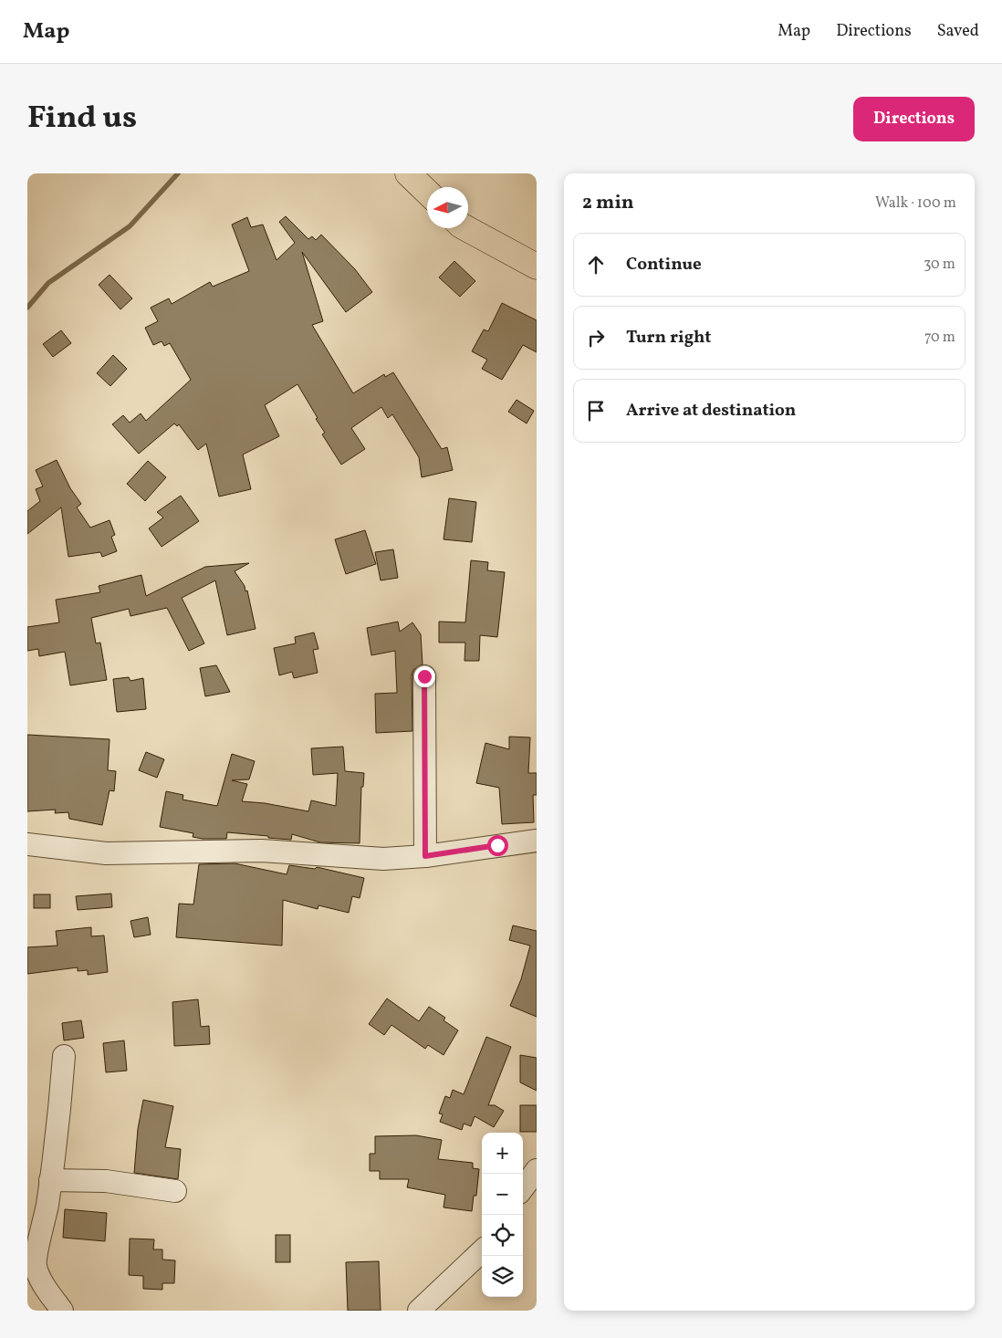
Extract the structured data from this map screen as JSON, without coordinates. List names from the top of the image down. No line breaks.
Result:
{"north":"left","page":{"header":"Map","nav":["Map","Directions","Saved"],"title":"Find us","buttons":"Directions","heading":["2 min","Walk · 100 m"],"list":[["Continue","30 m"],["Turn right","70 m"],"Arrive at destination"],"map_buttons":["+","−"]}}
